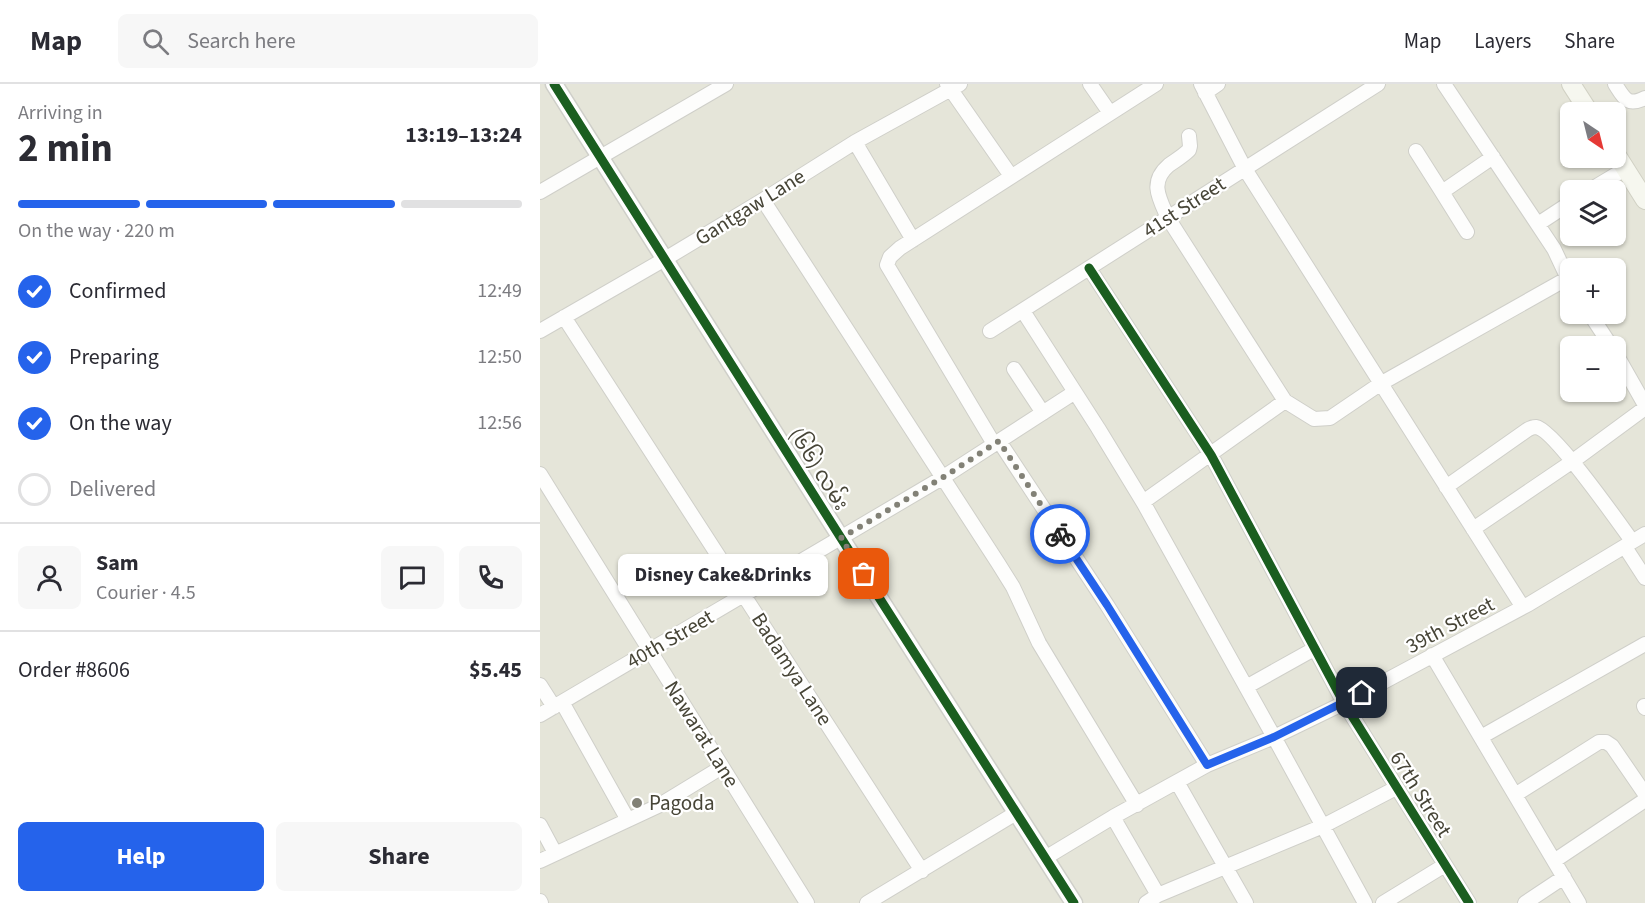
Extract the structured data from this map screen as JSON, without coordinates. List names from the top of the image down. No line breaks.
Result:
{"streets":{"street":["Gantgaw Lane","41st Street","(၆၆) လမ်း","39th Street","40th Street","Badamya Lane","Nawarat Lane","67th Street"]},"crossings":[["Gantgaw Lane","(၆၆) လမ်း"],["Gantgaw Lane","Badamya Lane"],["41st Street","67th Street"],["(၆၆) လမ်း","39th Street"],["(၆၆) လမ်း","40th Street"],["39th Street","67th Street"],["40th Street","Badamya Lane"],["40th Street","Nawarat Lane"]],"places":["Disney Cake&Drinks","Pagoda"],"north":"bottom right","page":{"header":"Map","search":"Search here","nav":["Map","Layers","Share"],"heading":["2 min","Arriving in","13:19–13:24"],"panel":["Sam","Courier · 4.5","Order #8606","$5.45"],"map_buttons":["+","−"],"bar":"On the way · 220 m","list":[["Confirmed","12:49"],["Preparing","12:50"],["On the way","12:56"],"Delivered"],"bubble":"Disney Cake&Drinks","buttons":["Help","Share"]}}
